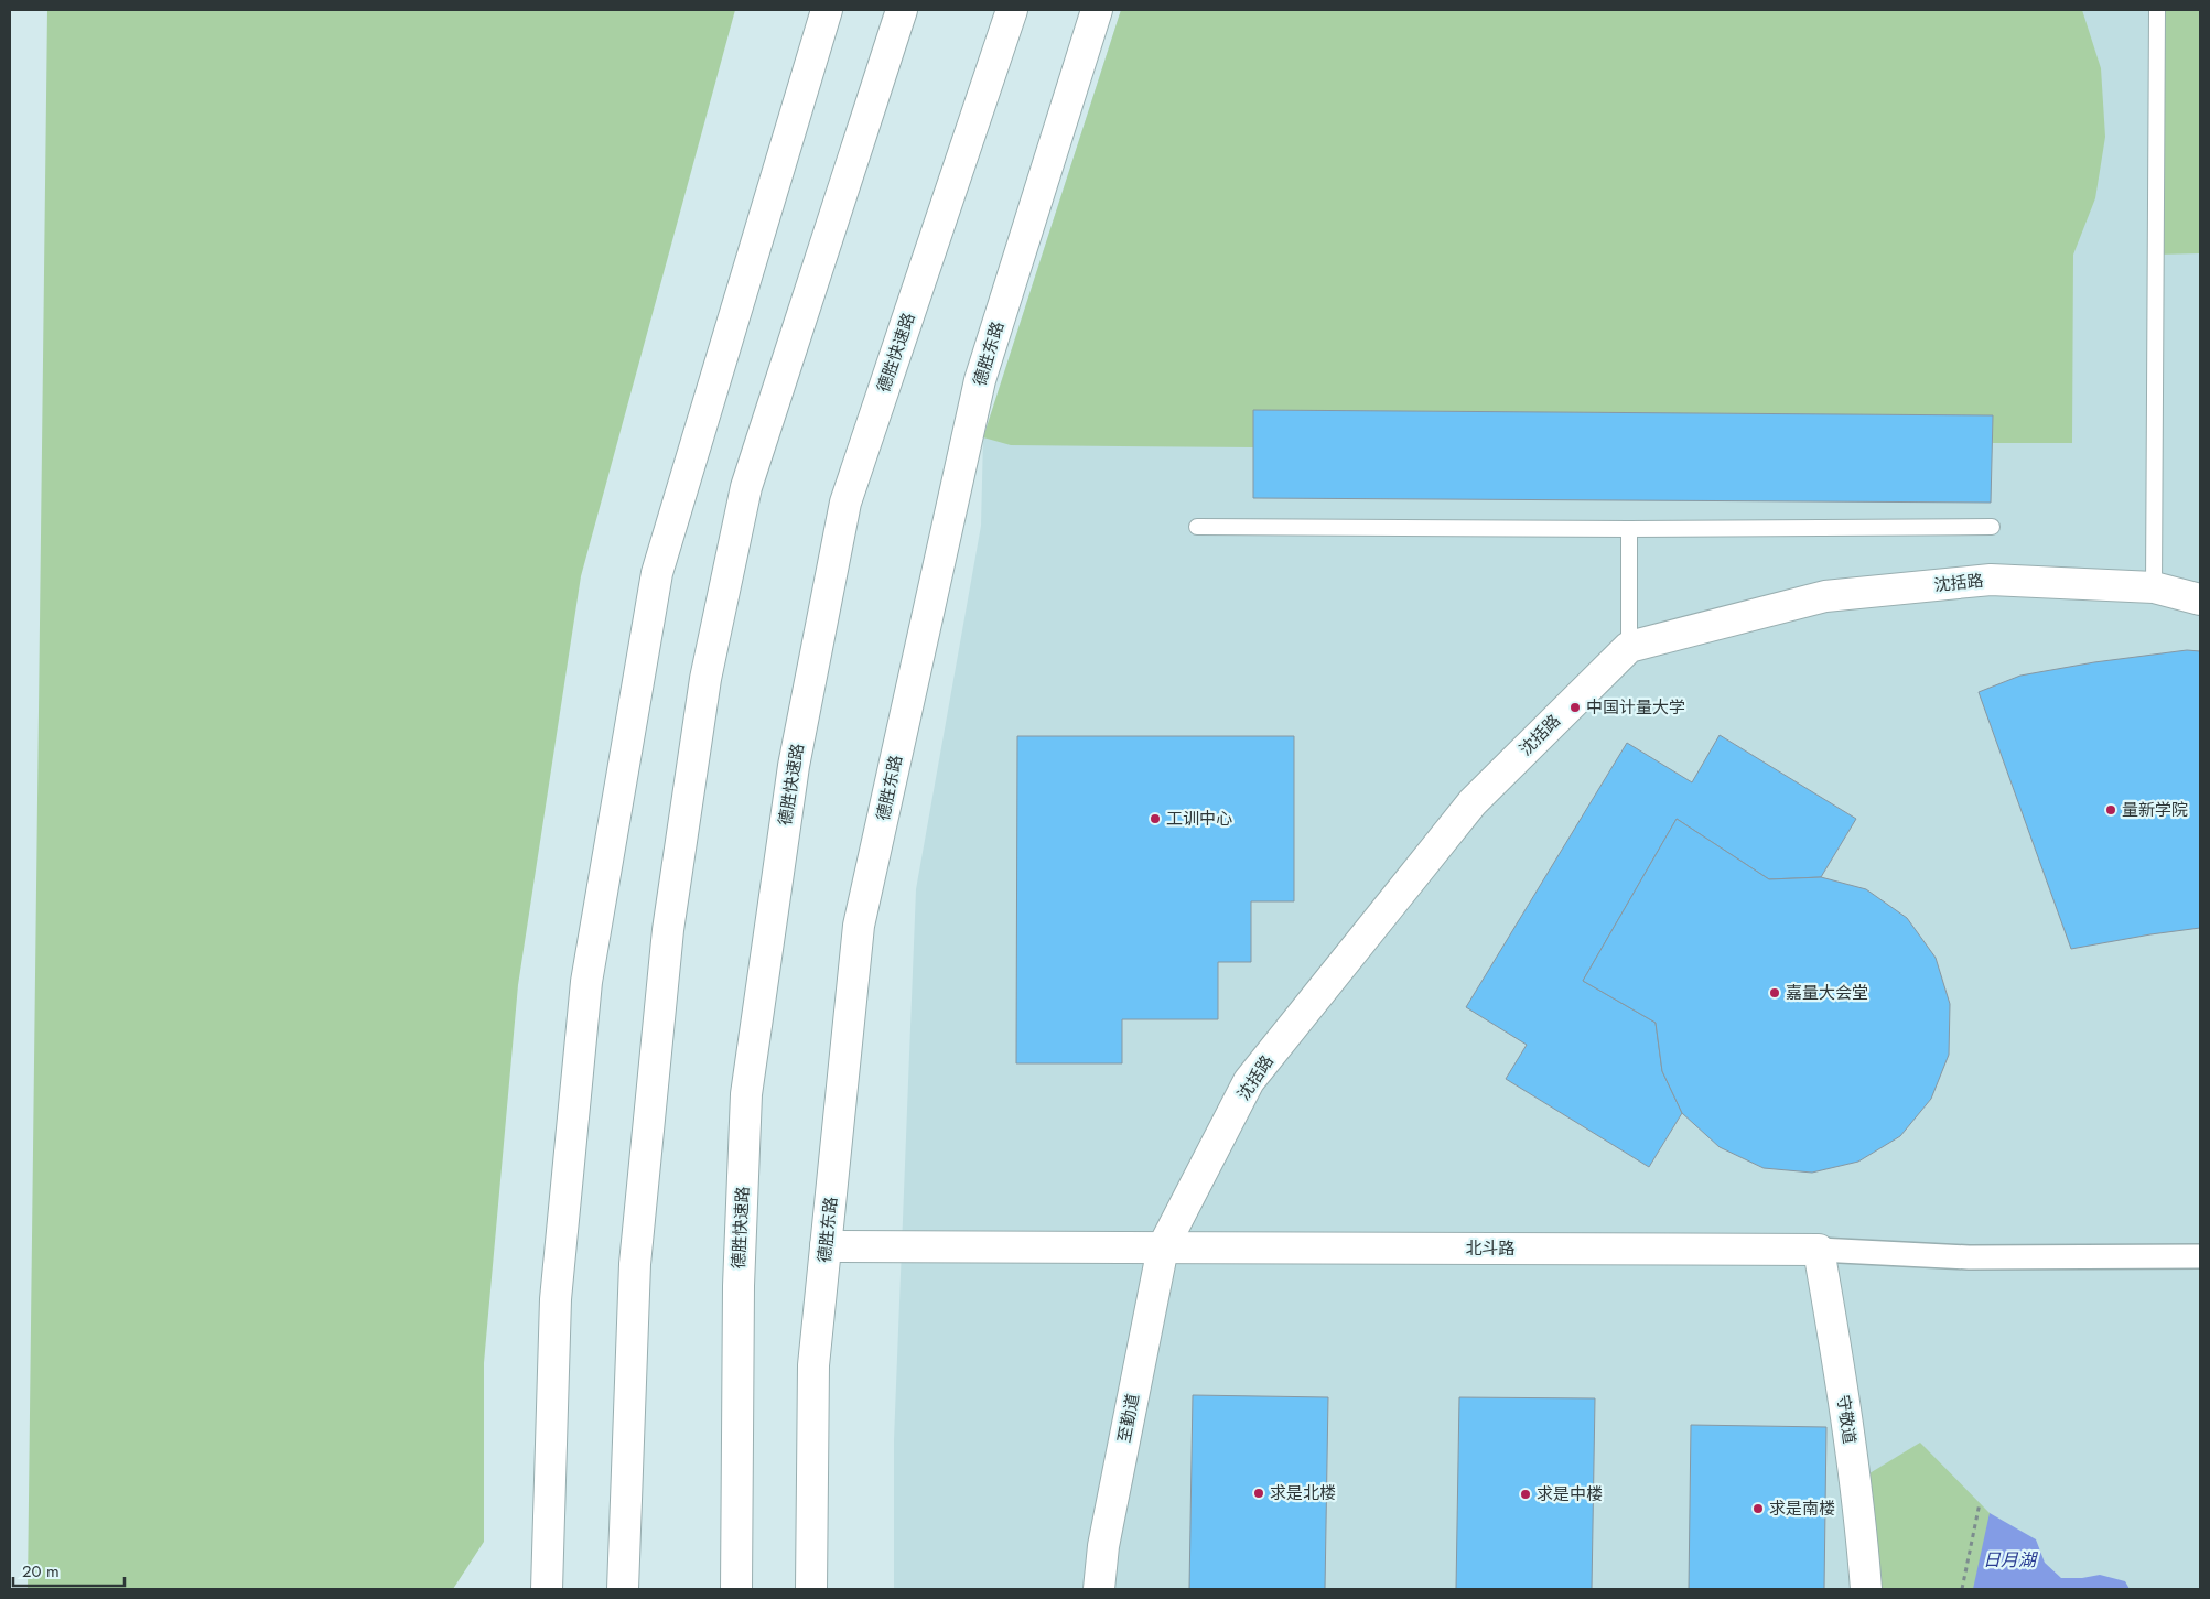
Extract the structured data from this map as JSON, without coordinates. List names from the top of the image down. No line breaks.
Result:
{"streets":{"main road":["德胜快速路","德胜东路","沈括路","北斗路","至勤道","守敬道"]},"crossings":[["德胜东路","北斗路"],["沈括路","北斗路"],["沈括路","至勤道"],["北斗路","至勤道"],["北斗路","守敬道"]],"water":["日月湖"],"places":["中国计量大学","量新学院","工训中心","嘉量大会堂","求是北楼","求是中楼","求是南楼"],"scale_bar":"20 m"}
